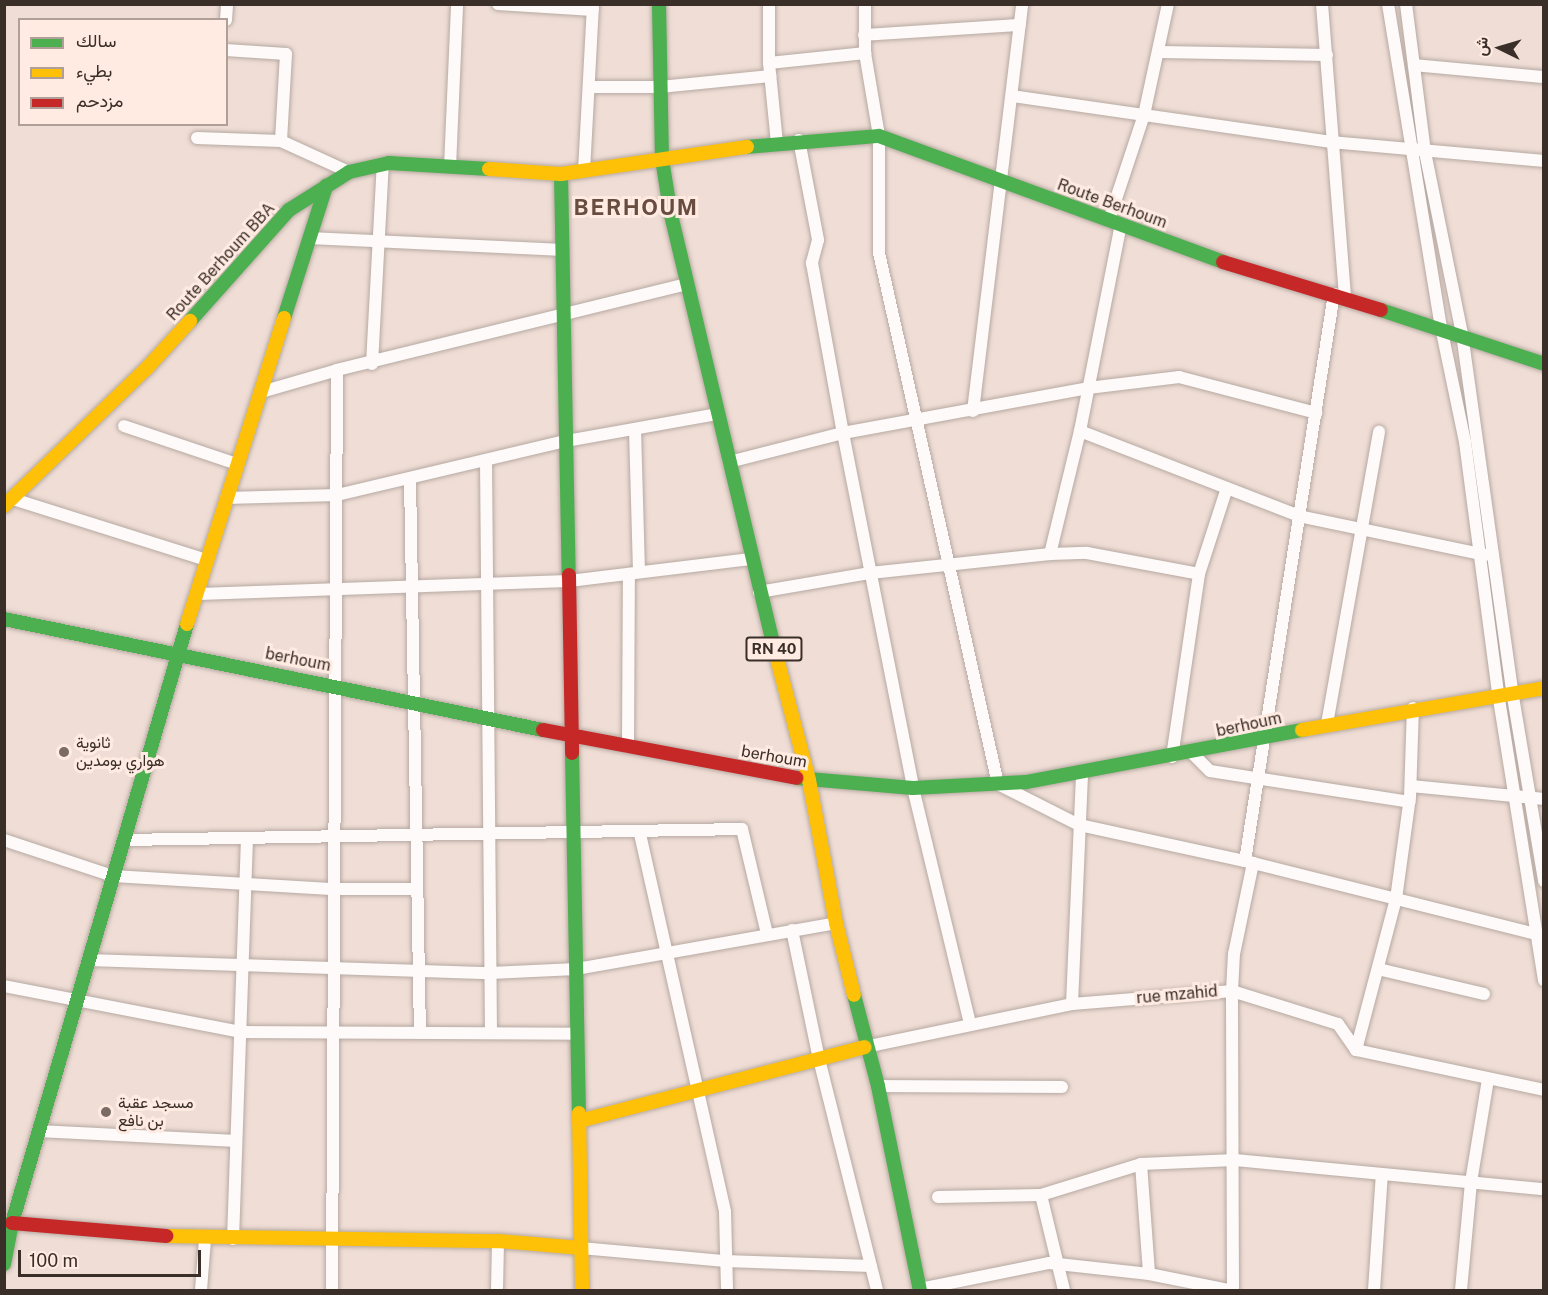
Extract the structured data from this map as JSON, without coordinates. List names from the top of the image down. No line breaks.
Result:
{"streets":{"main road":["Route Berhoum","Route Berhoum BBA","RN 40","berhoum"],"street":["rue mzahid"]},"crossings":[["Route Berhoum","Route Berhoum BBA"],["Route Berhoum","RN 40"],["Route Berhoum BBA","RN 40"],["RN 40","berhoum"],["RN 40","rue mzahid"]],"districts":["BERHOUM"],"places":["ثانوية هواري بومدين","مسجد عقبة بن نافع"],"legend":["سالك","بطيء","مزدحم"],"scale_bar":"100 m","north":"left"}
